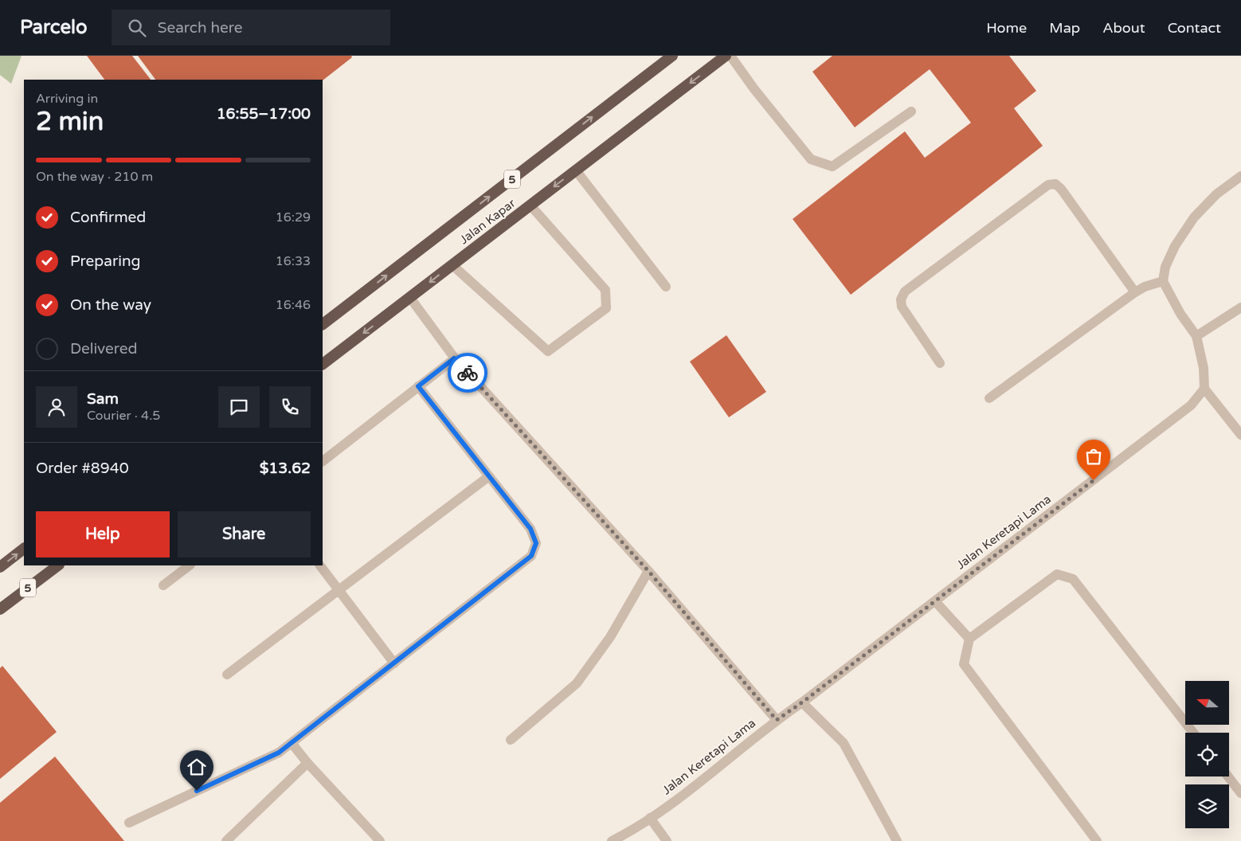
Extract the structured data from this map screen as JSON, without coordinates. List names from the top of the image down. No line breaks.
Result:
{"streets":{"highway":["5","Jalan Kapar"],"street":["Jalan Keretapi Lama"]},"north":"left","page":{"header":"Parcelo","search":"Search here","nav":["Home","Map","About","Contact"],"heading":["2 min","Arriving in","16:55–17:00"],"panel":["Sam","Courier · 4.5","Order #8940","$13.62"],"bar":"On the way · 210 m","list":[["Confirmed","16:29"],["Preparing","16:33"],["On the way","16:46"],"Delivered"],"buttons":["Help","Share"]}}
